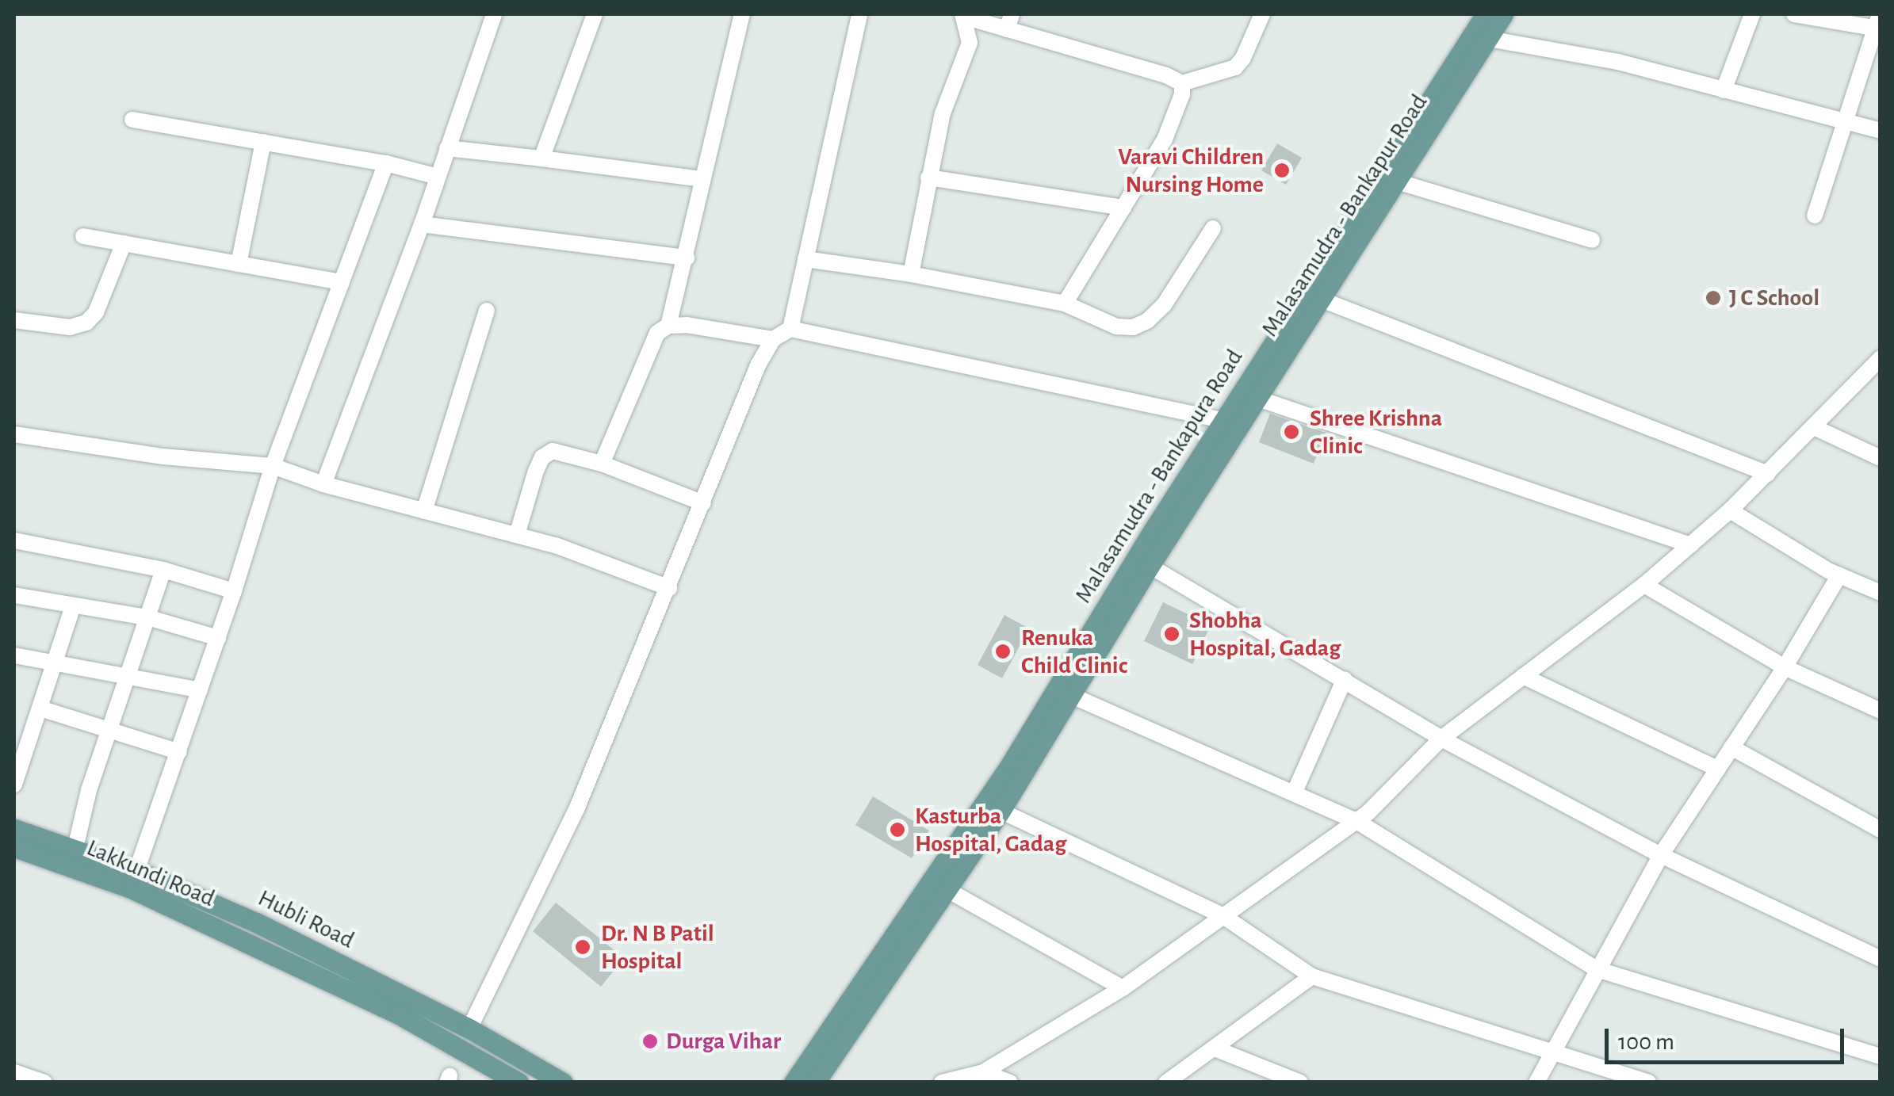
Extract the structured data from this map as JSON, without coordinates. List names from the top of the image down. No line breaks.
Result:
{"streets":{"main road":["Malasamudra - Bankapur Road","Malasamudra - Bankapura Road","Lakkundi Road","Hubli Road"]},"places":["Varavi Children Nursing Home","J C School","Shree Krishna Clinic","Shobha Hospital, Gadag","Renuka Child Clinic","Kasturba Hospital, Gadag","Dr. N B Patil Hospital","Durga Vihar"],"scale_bar":"100 m"}
